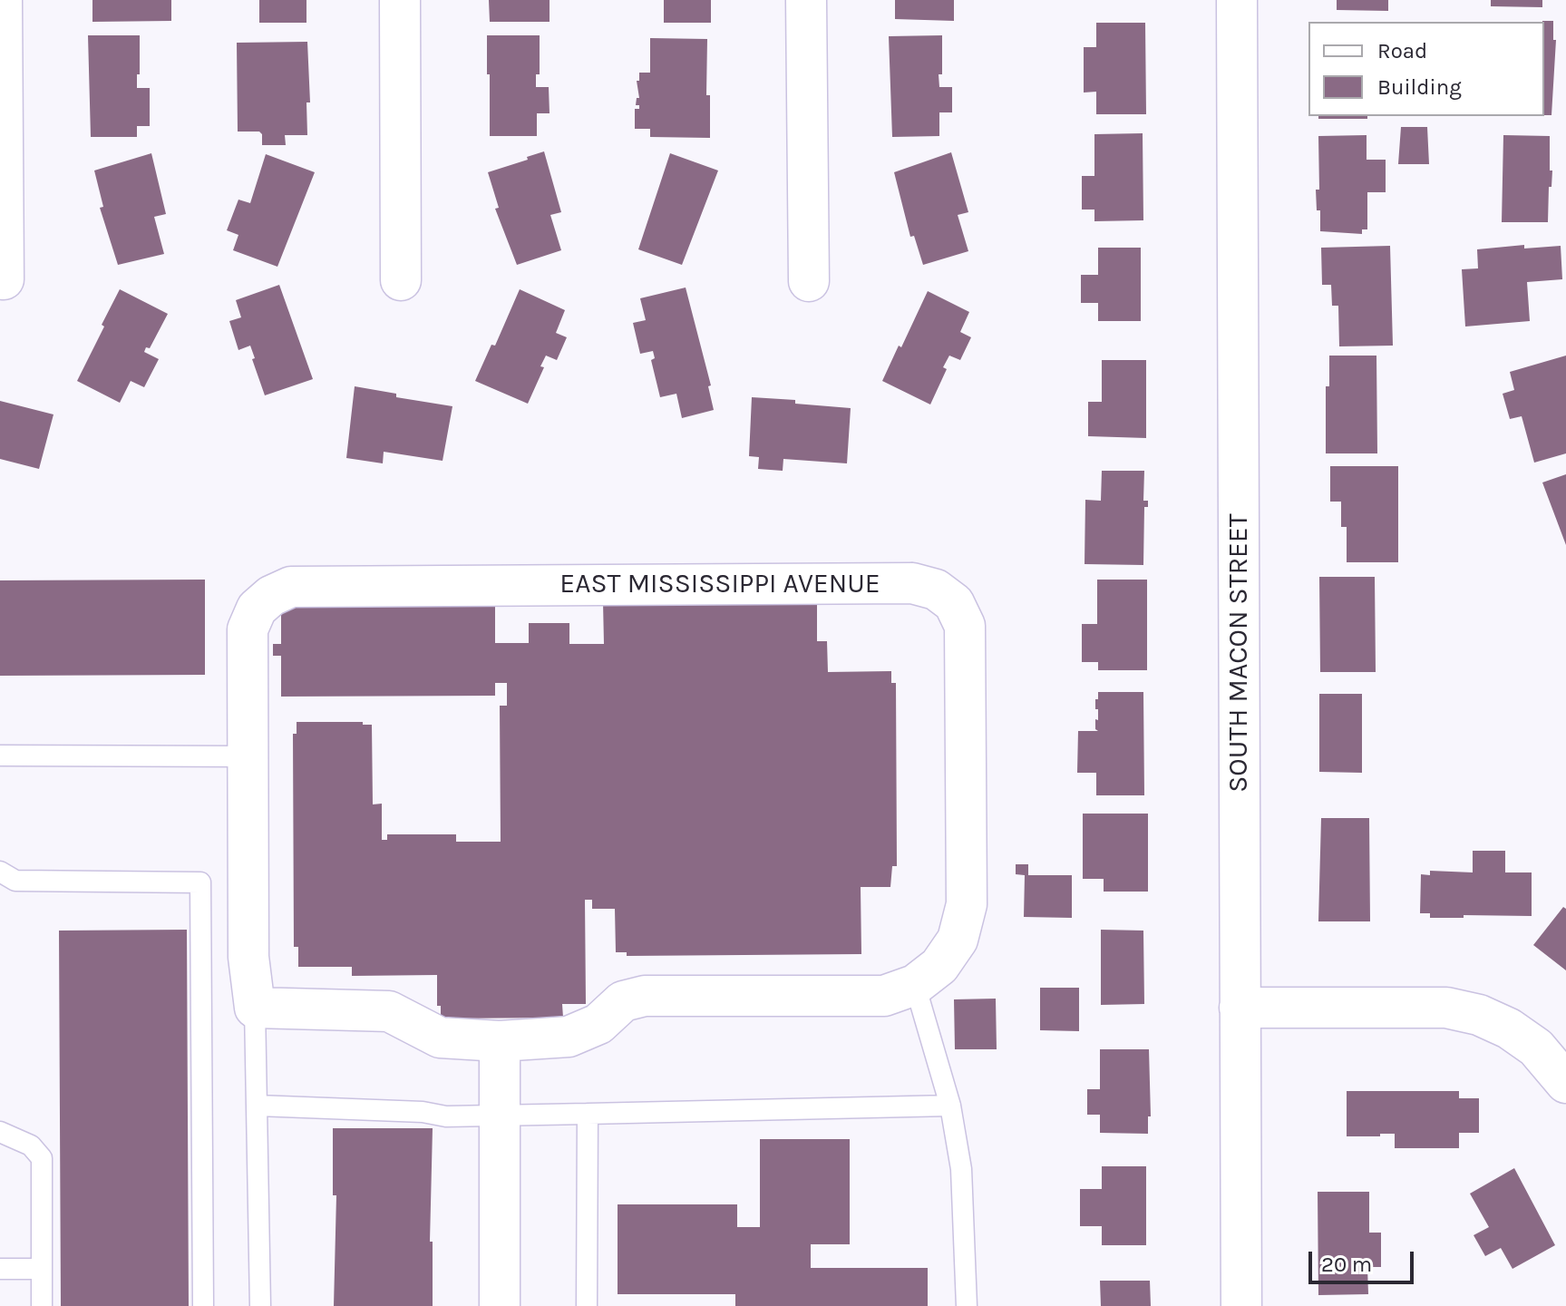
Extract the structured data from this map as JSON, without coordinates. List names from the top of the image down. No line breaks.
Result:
{"streets":{"street":["EAST MISSISSIPPI AVENUE","SOUTH MACON STREET"]},"legend":["Road","Building"],"scale_bar":"20 m"}
